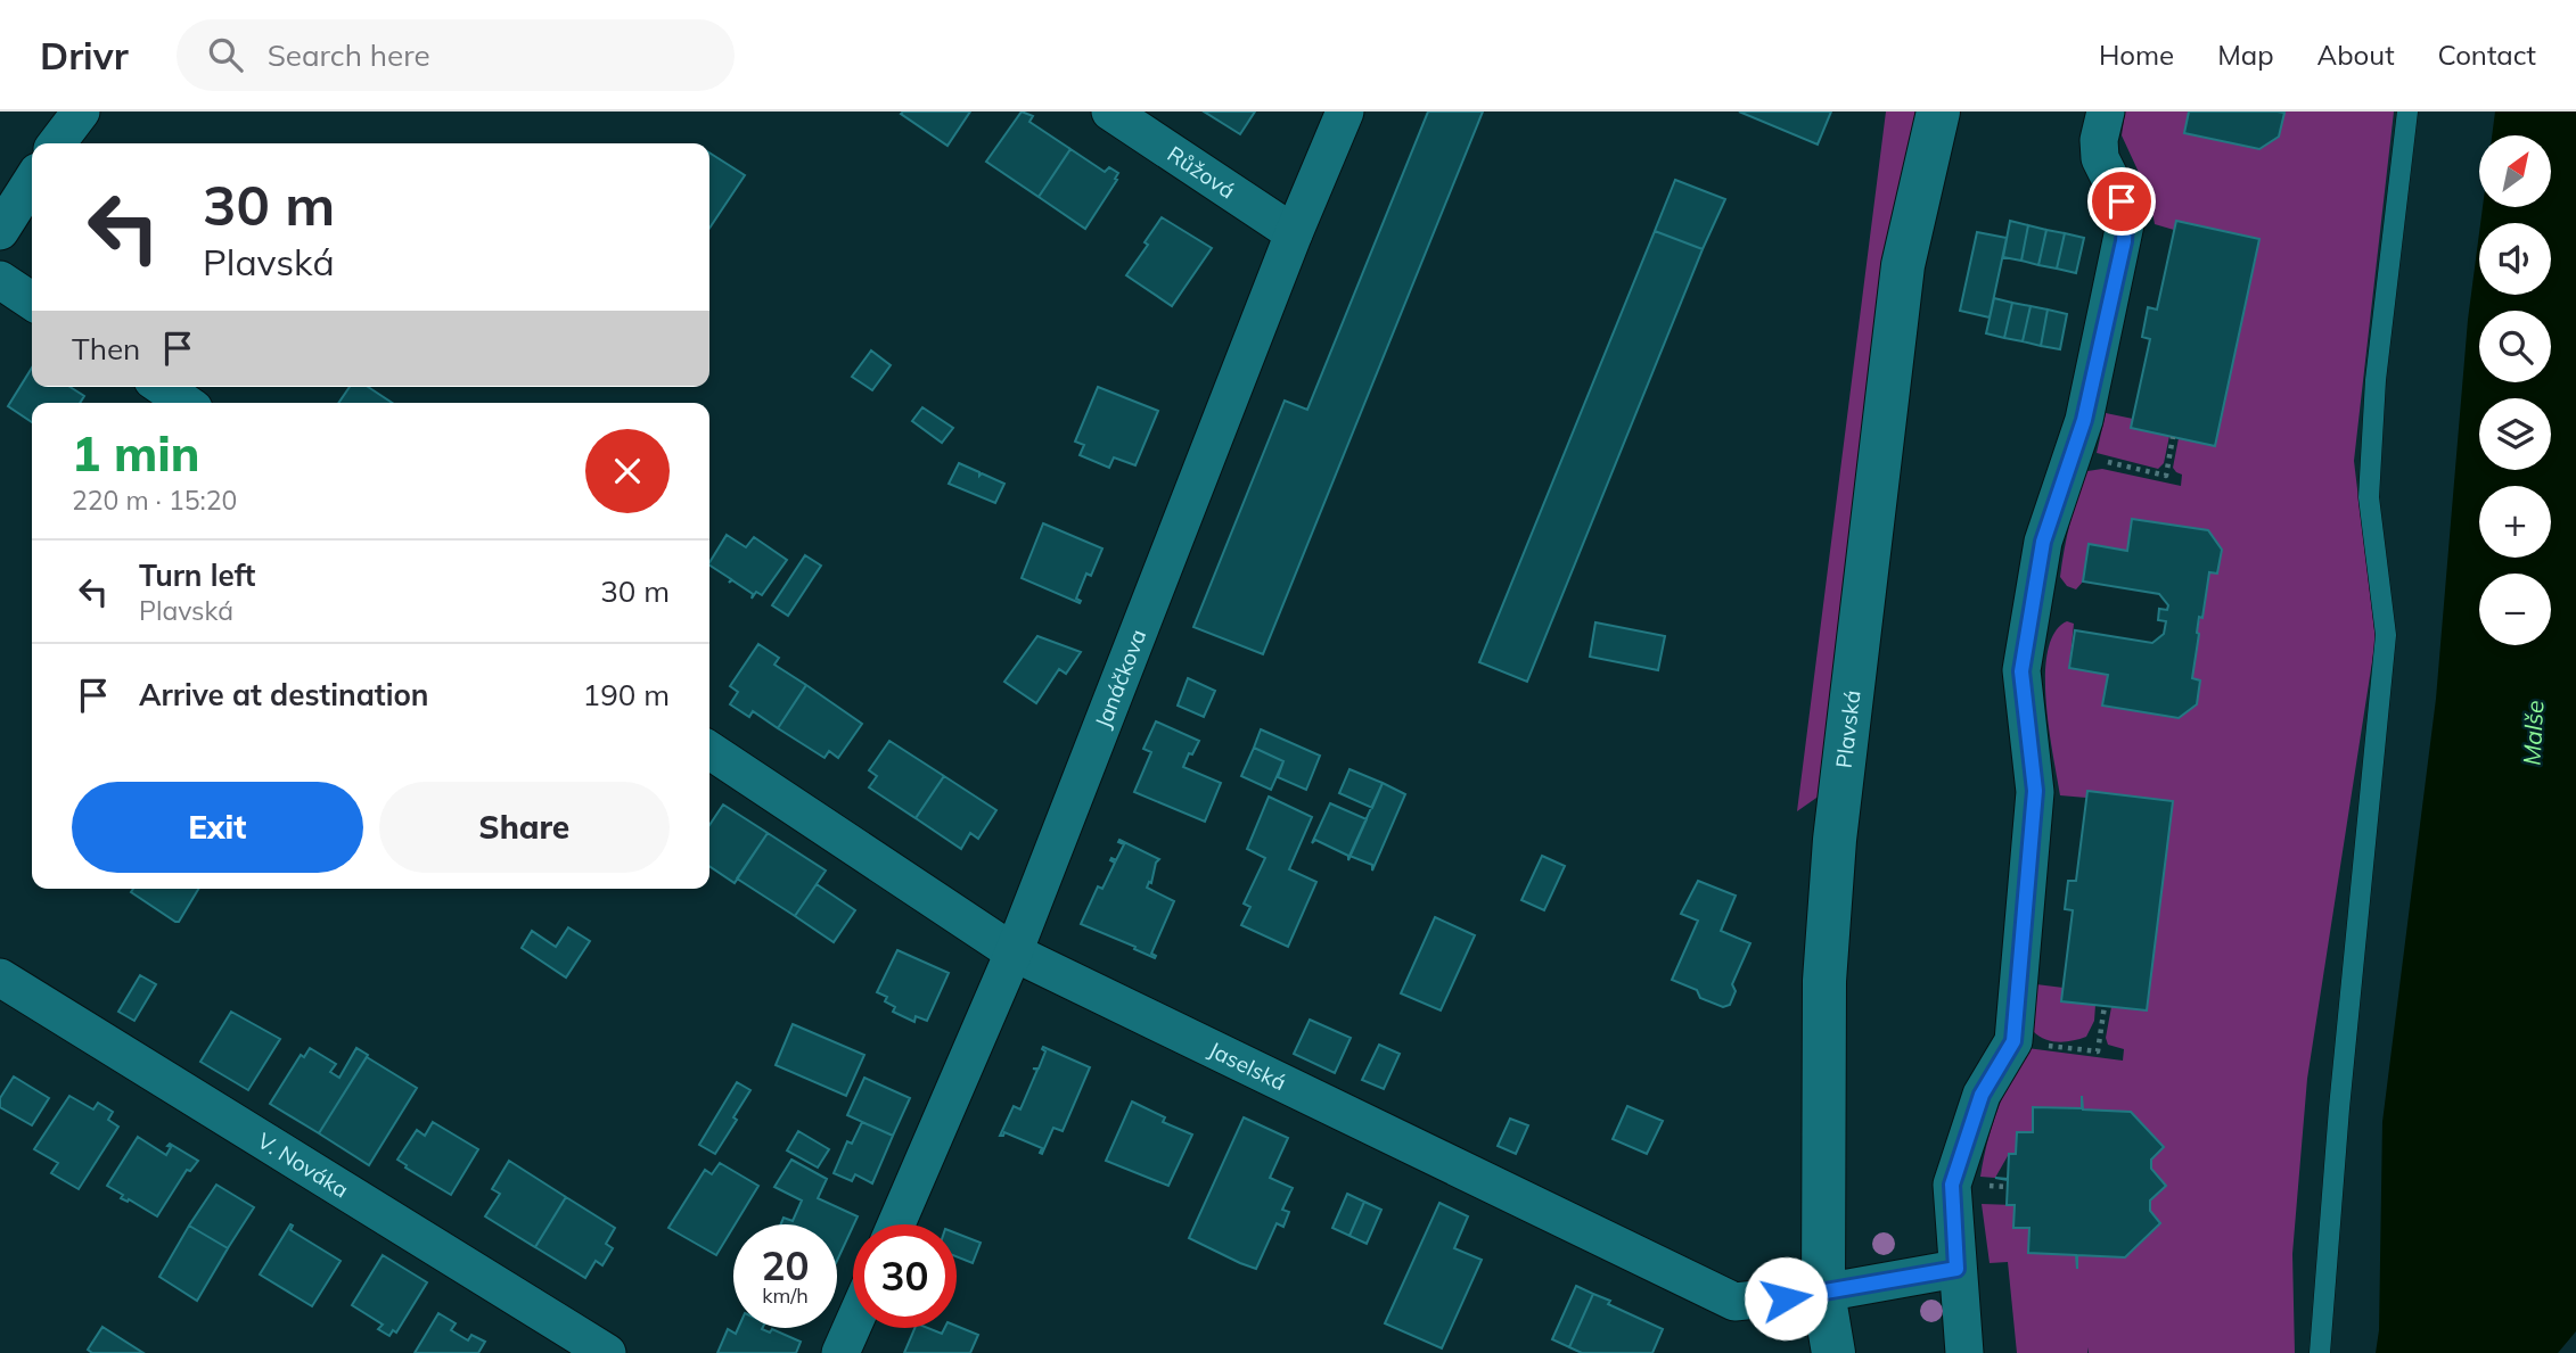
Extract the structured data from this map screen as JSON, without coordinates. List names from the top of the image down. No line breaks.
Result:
{"streets":{"street":["Růžová","Janáčkova","Plavská","Jaselská","V. Nováka"]},"crossings":[["Růžová","Janáčkova"],["Janáčkova","Jaselská"],["Plavská","Jaselská"]],"water":["Malše"],"north":"top right","page":{"header":"Drivr","search":"Search here","nav":["Home","Map","About","Contact"],"map_buttons":["+","−"],"turn":["30 m","Plavská"],"then":"Then","heading":["1 min","220 m · 15:20"],"list":[{"name":"Turn left","note":"Plavská","value":"30 m"},{"name":"Arrive at destination","value":"190 m"}],"buttons":["Exit","Share"],"speed":"20 km/h","limit":"30"}}
